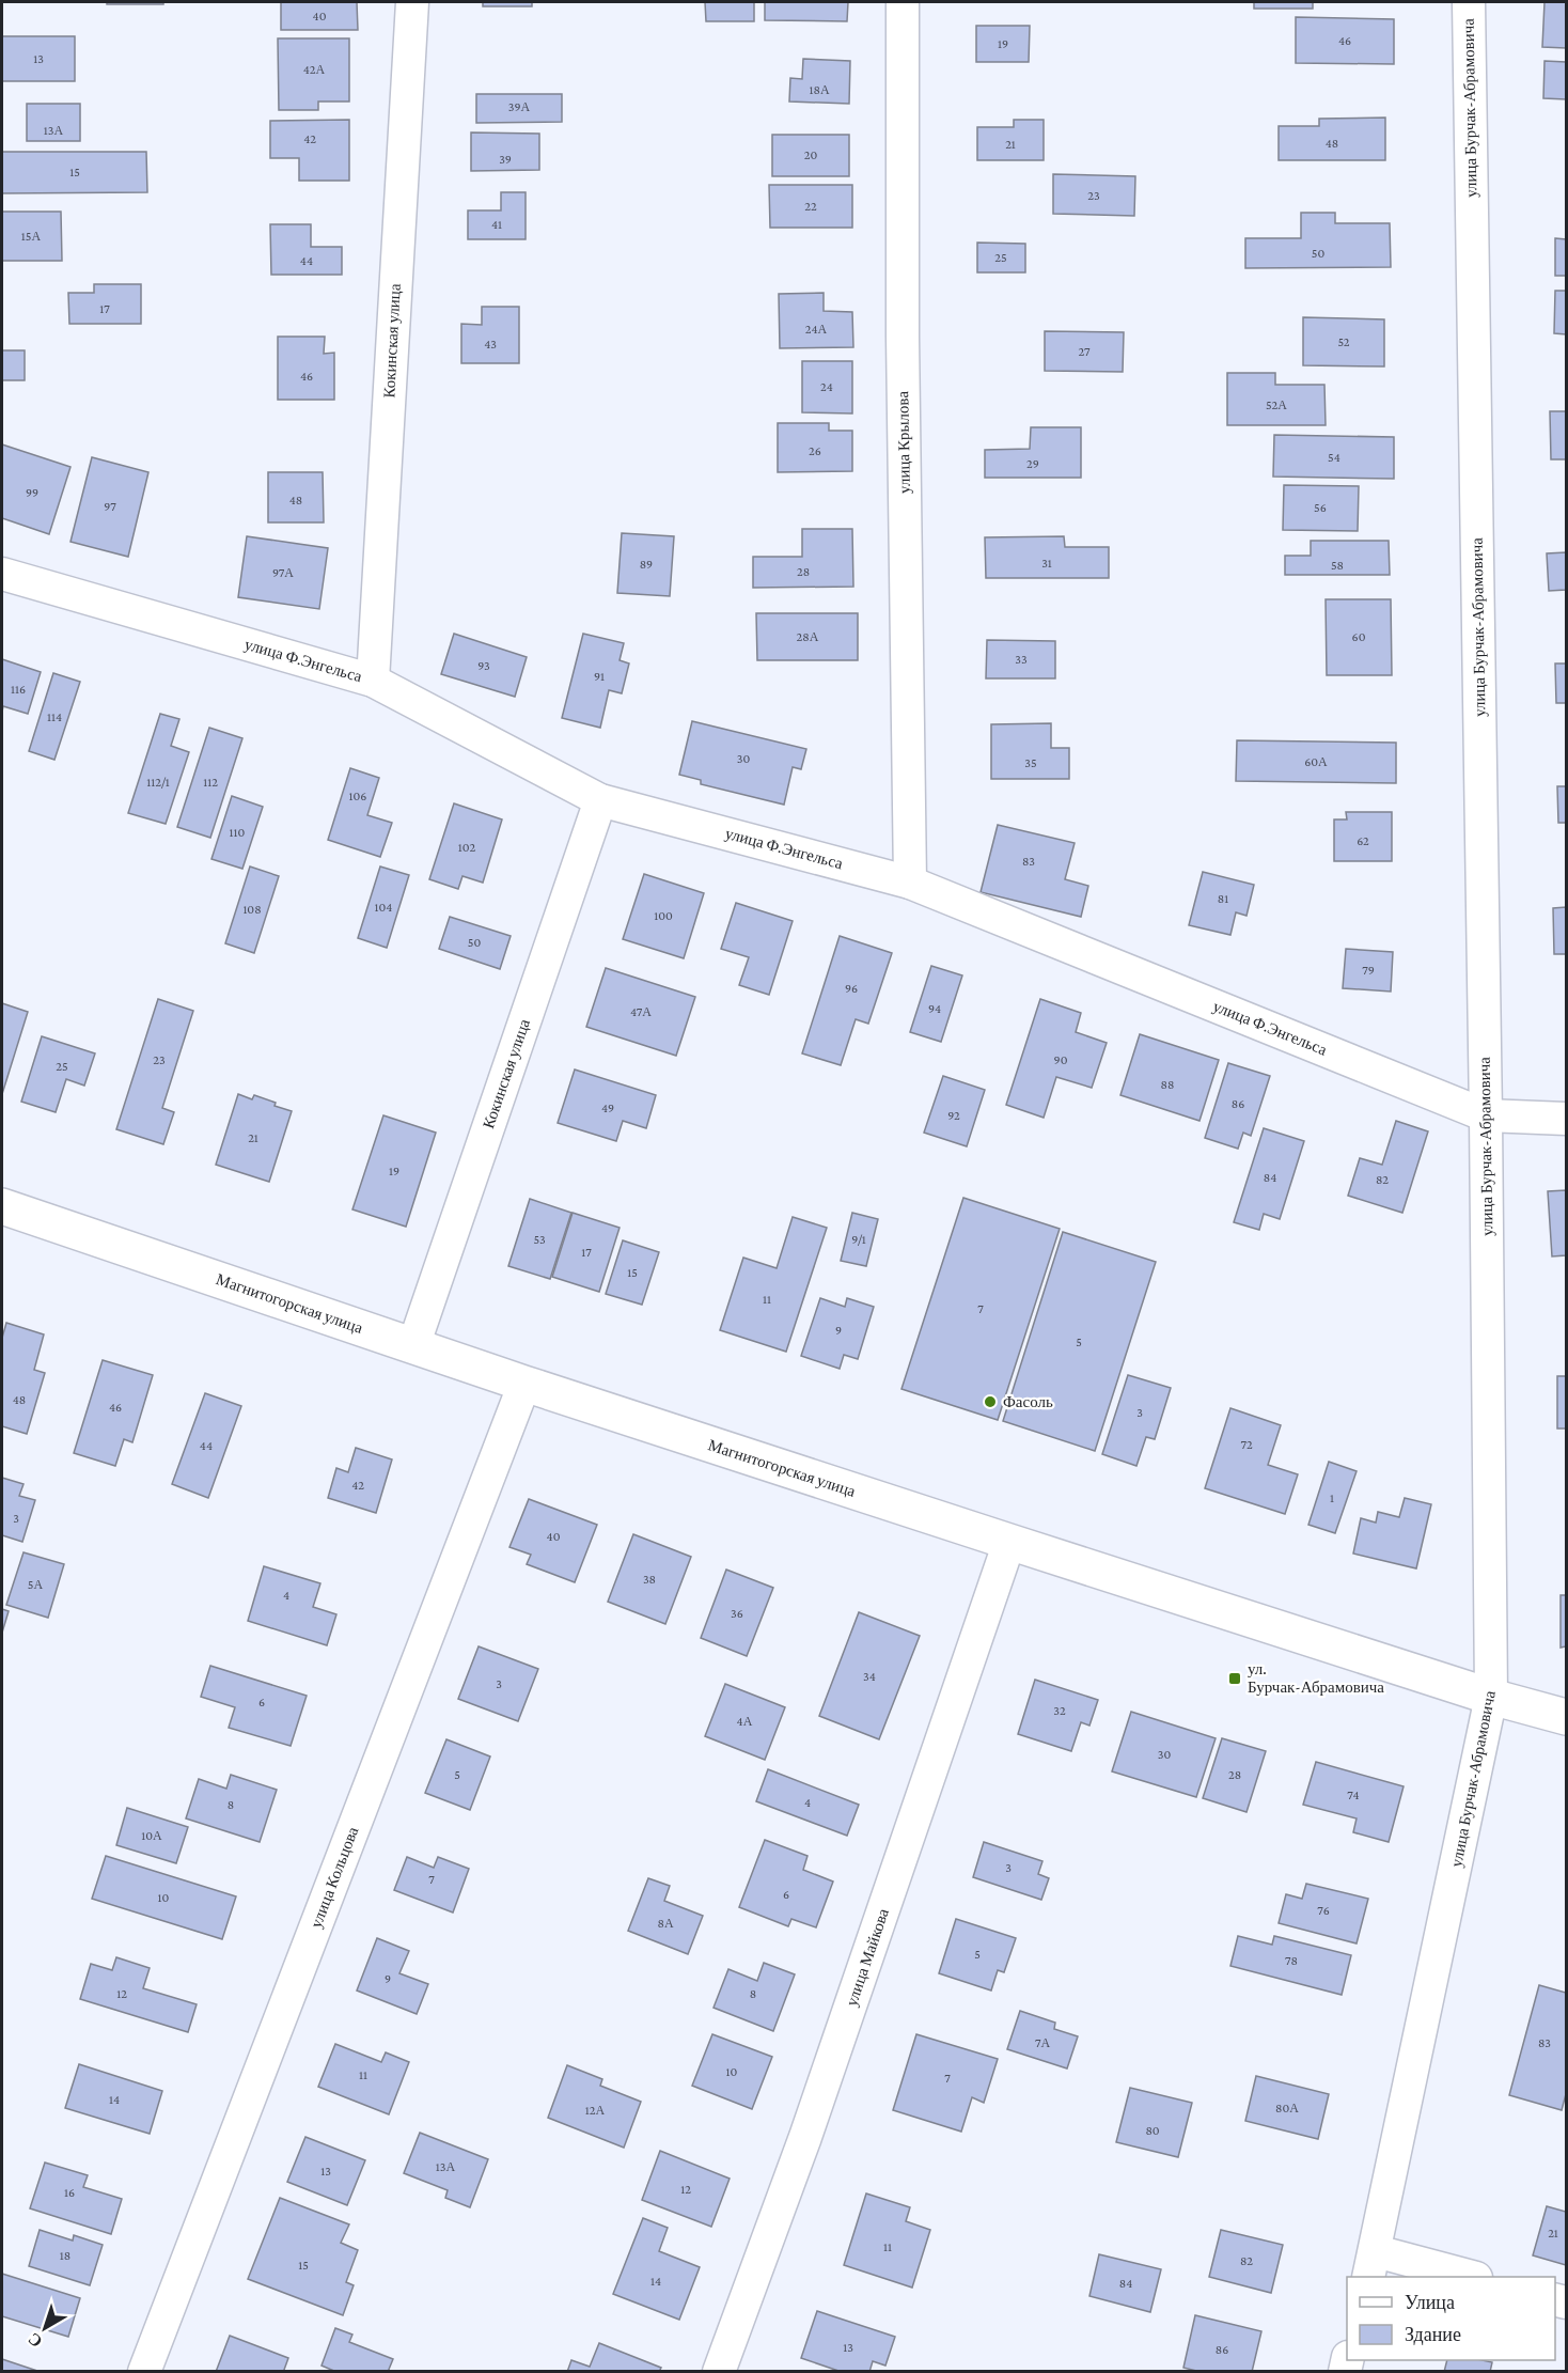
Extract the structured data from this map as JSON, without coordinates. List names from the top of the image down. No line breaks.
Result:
{"streets":{"street":["улица Бурчак-Абрамовича","Кокинская улица","улица Крылова","улица Ф.Энгельса","Магнитогорская улица","улица Кольцова","улица Майкова"]},"crossings":[["улица Бурчак-Абрамовича","улица Ф.Энгельса"],["улица Бурчак-Абрамовича","Магнитогорская улица"],["Кокинская улица","улица Ф.Энгельса"],["Кокинская улица","Магнитогорская улица"],["улица Крылова","улица Ф.Энгельса"],["Магнитогорская улица","улица Кольцова"],["Магнитогорская улица","улица Майкова"]],"places":{"other":["Фасоль"],"transit":["ул. Бурчак-Абрамовича"]},"house_numbers":["40","46","19","13","42А","18А","39А","13А","42","48","21","20","39","15","23","22","41","15А","50","25","44","17","24А","52","43","27","46","24","52А","26","54","29","99","48","97","56","31","89","58","28","97А","28А","60","33","93","91","116","114","30","60А","35","112/1","112","106","110","62","102","83","81","104","108","100","50","79","96","94","47А","23","90","25","88","86","49","92","21","19","84","82","53","9/1","17","15","11","7","9","5","48","46","3","72","44","42","1","3","40","38","5А","4","36","34","3","6","32","4А","30","5","28","74","4","8","10А","3","7","6","10","76","8А","5","78","9","12","8","7А","83","10","11","7","14","80А","12А","80","13А","13","12","16","21","11","18","82","15","14","84","13","86"],"legend":["Улица","Здание"],"north":"bottom left"}
